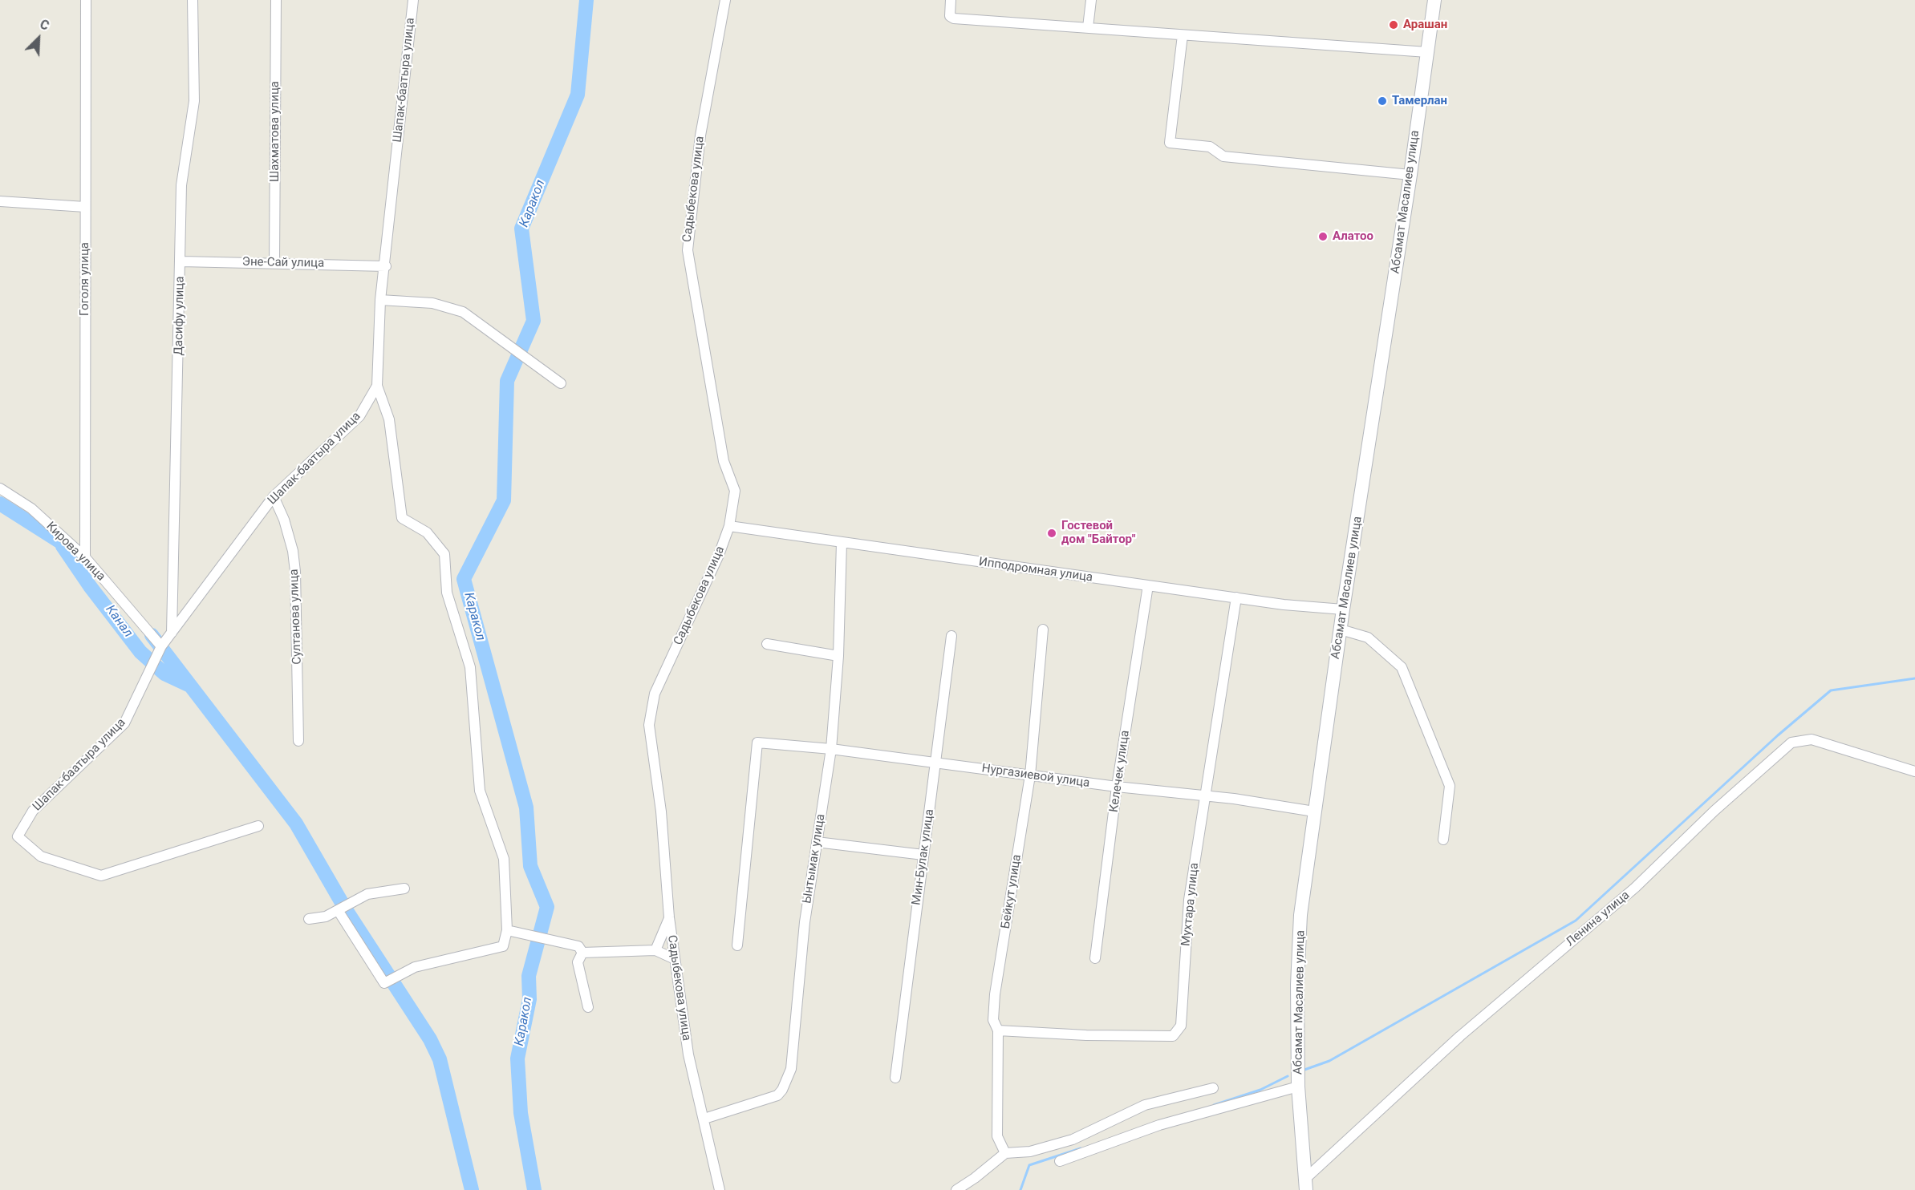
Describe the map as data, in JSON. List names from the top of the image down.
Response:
{
  "streets": {
    "street": [
      "Шапак-баатыра улица",
      "Шахматова улица",
      "Садыбекова улица",
      "Абсамат Масалиев улица",
      "Эне-Сай улица",
      "Гоголя улица",
      "Дасифу улица",
      "Кирова улица",
      "Ипподромная улица",
      "Султанова улица",
      "Келечек улица",
      "Нургазиевой улица",
      "Мин-Булак улица",
      "Ынтымак улица",
      "Бейкут улица",
      "Мухтара улица",
      "Ленина улица"
    ]
  },
  "crossings": [
    ["Шапак-баатыра улица", "Эне-Сай улица"],
    ["Шапак-баатыра улица", "Дасифу улица"],
    ["Шапак-баатыра улица", "Кирова улица"],
    ["Шапак-баатыра улица", "Султанова улица"],
    ["Шахматова улица", "Эне-Сай улица"],
    ["Садыбекова улица", "Ипподромная улица"],
    ["Садыбекова улица", "Ынтымак улица"],
    ["Абсамат Масалиев улица", "Ипподромная улица"],
    ["Абсамат Масалиев улица", "Нургазиевой улица"],
    ["Абсамат Масалиев улица", "Ленина улица"],
    ["Эне-Сай улица", "Дасифу улица"],
    ["Гоголя улица", "Кирова улица"],
    ["Ипподромная улица", "Келечек улица"],
    ["Ипподромная улица", "Ынтымак улица"],
    ["Ипподромная улица", "Мухтара улица"],
    ["Келечек улица", "Нургазиевой улица"],
    ["Нургазиевой улица", "Мин-Булак улица"],
    ["Нургазиевой улица", "Ынтымак улица"],
    ["Нургазиевой улица", "Бейкут улица"],
    ["Нургазиевой улица", "Мухтара улица"],
    ["Бейкут улица", "Мухтара улица"]
  ],
  "water": ["Каракол", "Канал"],
  "places": [
    "Арашан",
    "Тамерлан",
    "Алатоо",
    "Гостевой дом \"Байтор\""
  ],
  "north": "top right"
}
